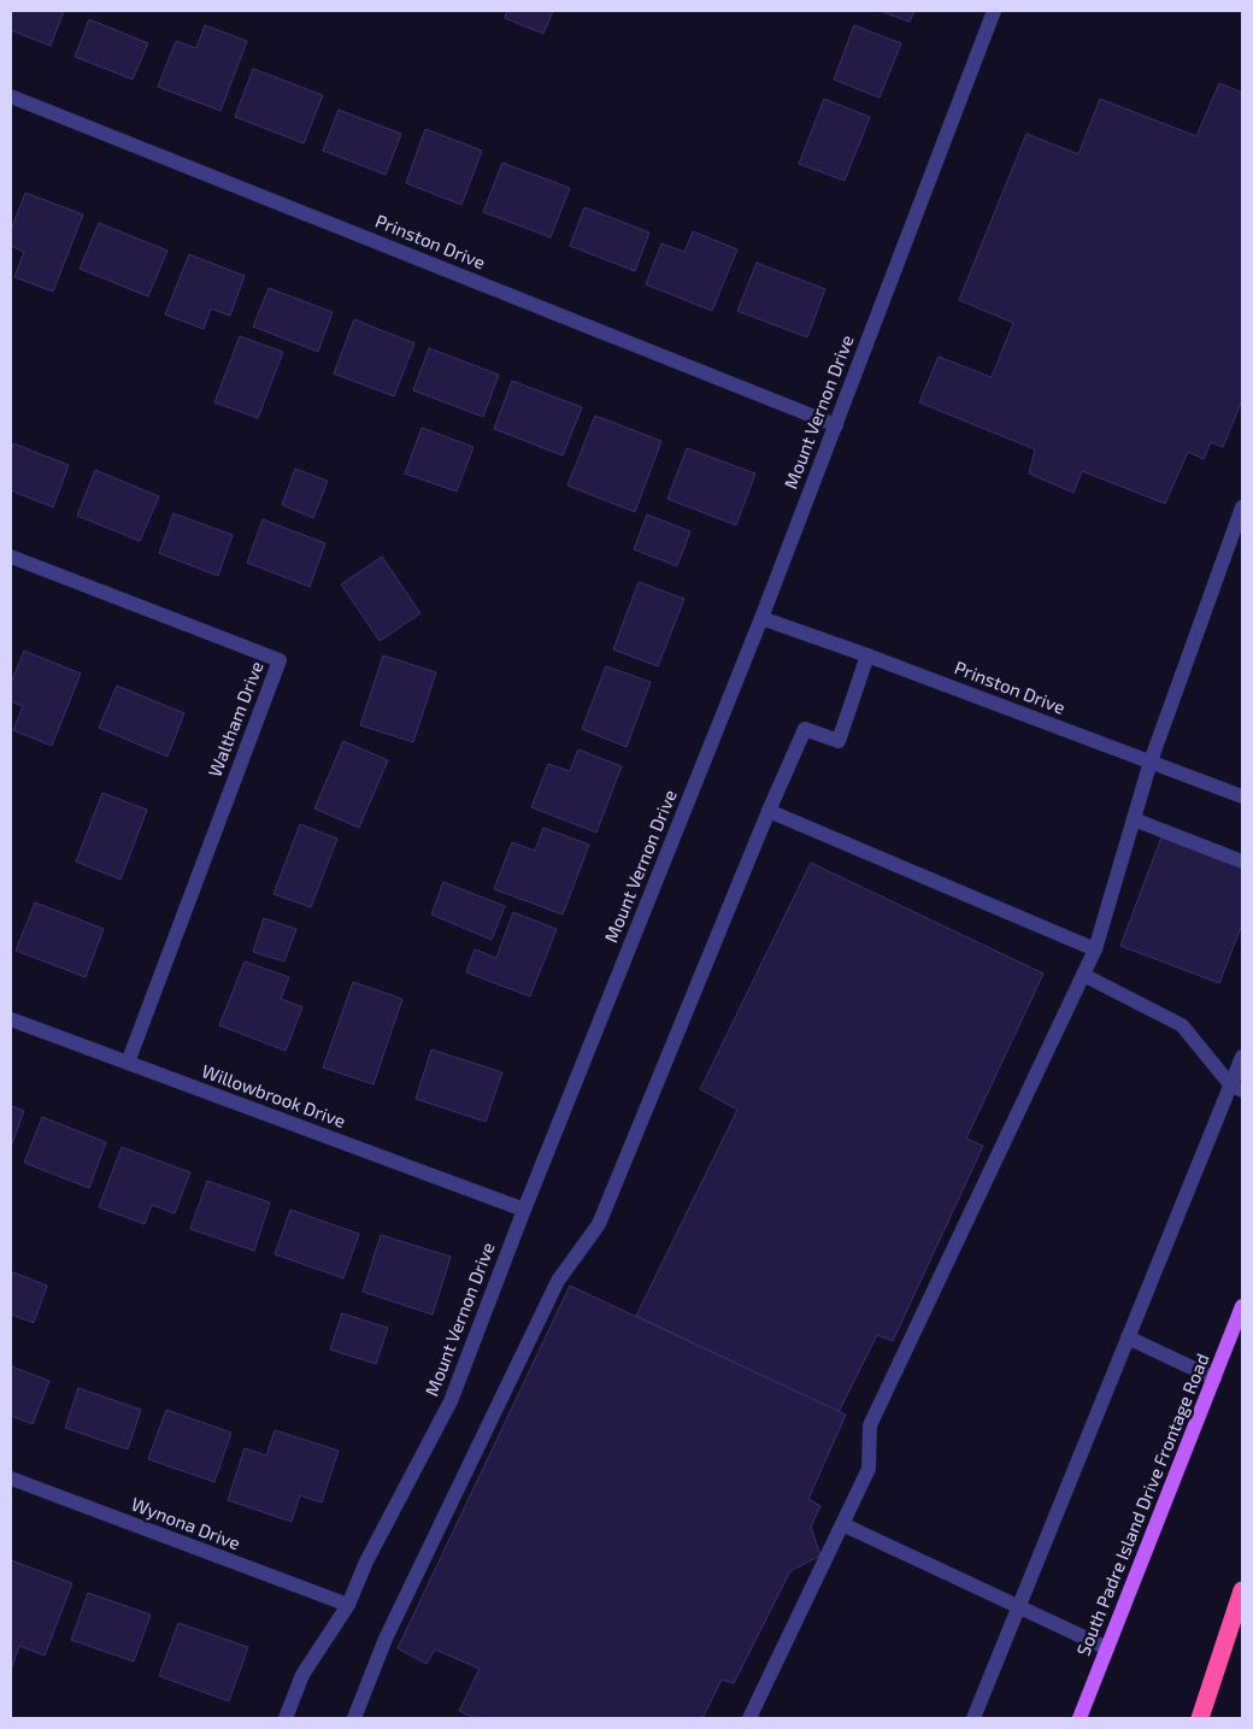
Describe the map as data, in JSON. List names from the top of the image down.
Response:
{
  "streets": {
    "main road": ["South Padre Island Drive Frontage Road"],
    "street": [
      "Prinston Drive",
      "Mount Vernon Drive",
      "Waltham Drive",
      "Willowbrook Drive",
      "Wynona Drive"
    ]
  },
  "crossings": [
    ["Prinston Drive", "Mount Vernon Drive"],
    ["Mount Vernon Drive", "Willowbrook Drive"],
    ["Mount Vernon Drive", "Wynona Drive"],
    ["Waltham Drive", "Willowbrook Drive"]
  ]
}
